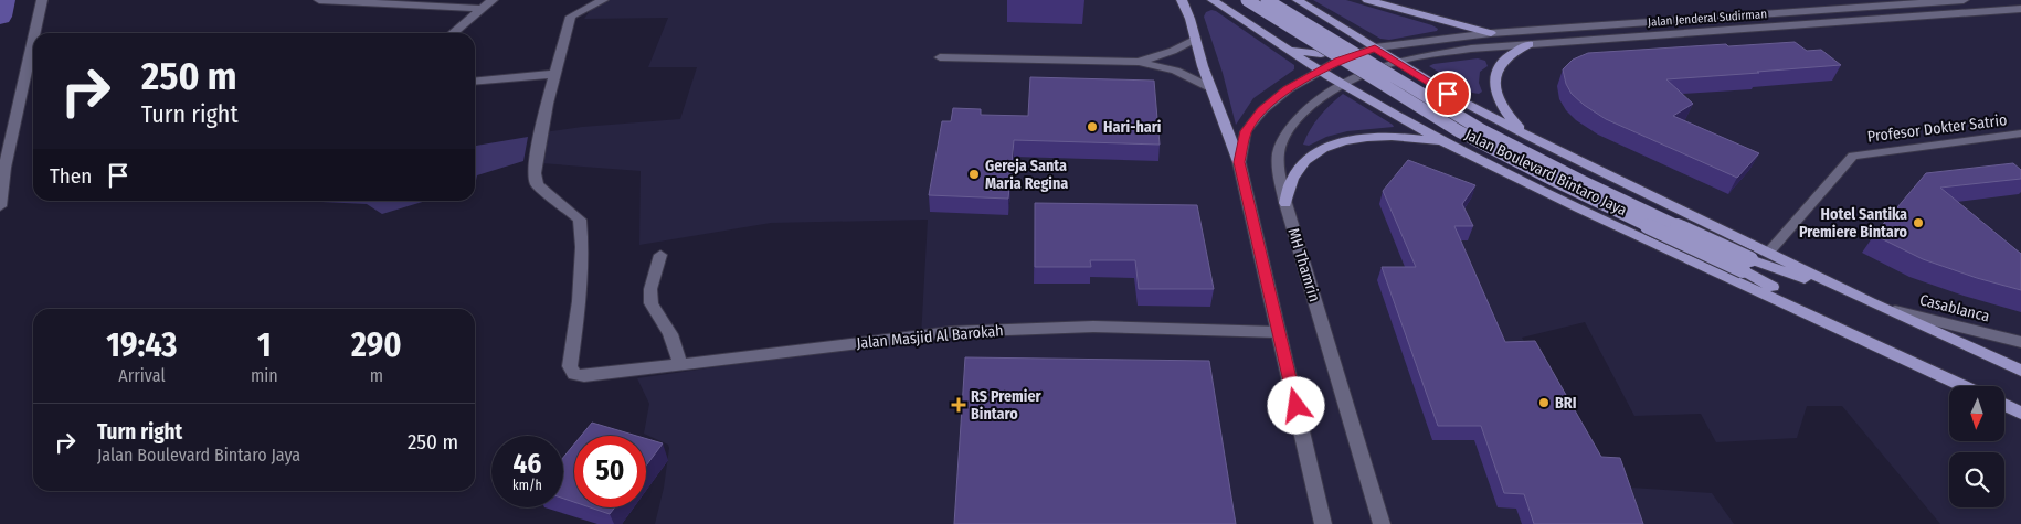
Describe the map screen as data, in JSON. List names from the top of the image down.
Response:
{
  "streets": {
    "main road": [
      "Jalan Jenderal Sudirman",
      "Profesor Dokter Satrio",
      "Jalan Boulevard Bintaro Jaya",
      "MH Thamrin",
      "Casablanca",
      "Jalan Masjid Al Barokah"
    ]
  },
  "crossings": [
    ["Jalan Jenderal Sudirman", "Jalan Boulevard Bintaro Jaya"],
    ["Jalan Jenderal Sudirman", "MH Thamrin"],
    ["Profesor Dokter Satrio", "Jalan Boulevard Bintaro Jaya"],
    ["Jalan Boulevard Bintaro Jaya", "MH Thamrin"],
    ["Jalan Boulevard Bintaro Jaya", "Casablanca"]
  ],
  "places": {
    "other": [
      "Hari-hari",
      "Gereja Santa Maria Regina",
      "Hotel Santika Premiere Bintaro",
      "BRI"
    ],
    "health": ["RS Premier Bintaro"]
  },
  "north": "bottom",
  "page": {
    "turn": ["250 m", "Turn right"],
    "then": "Then",
    "eta": [
      "19:43",
      "Arrival",
      "1",
      "min",
      "290",
      "m"
    ],
    "list": [
      {
        "name": "Turn right",
        "note": "Jalan Boulevard Bintaro Jaya",
        "value": "250 m"
      }
    ],
    "speed": "46 km/h",
    "limit": "50"
  }
}
